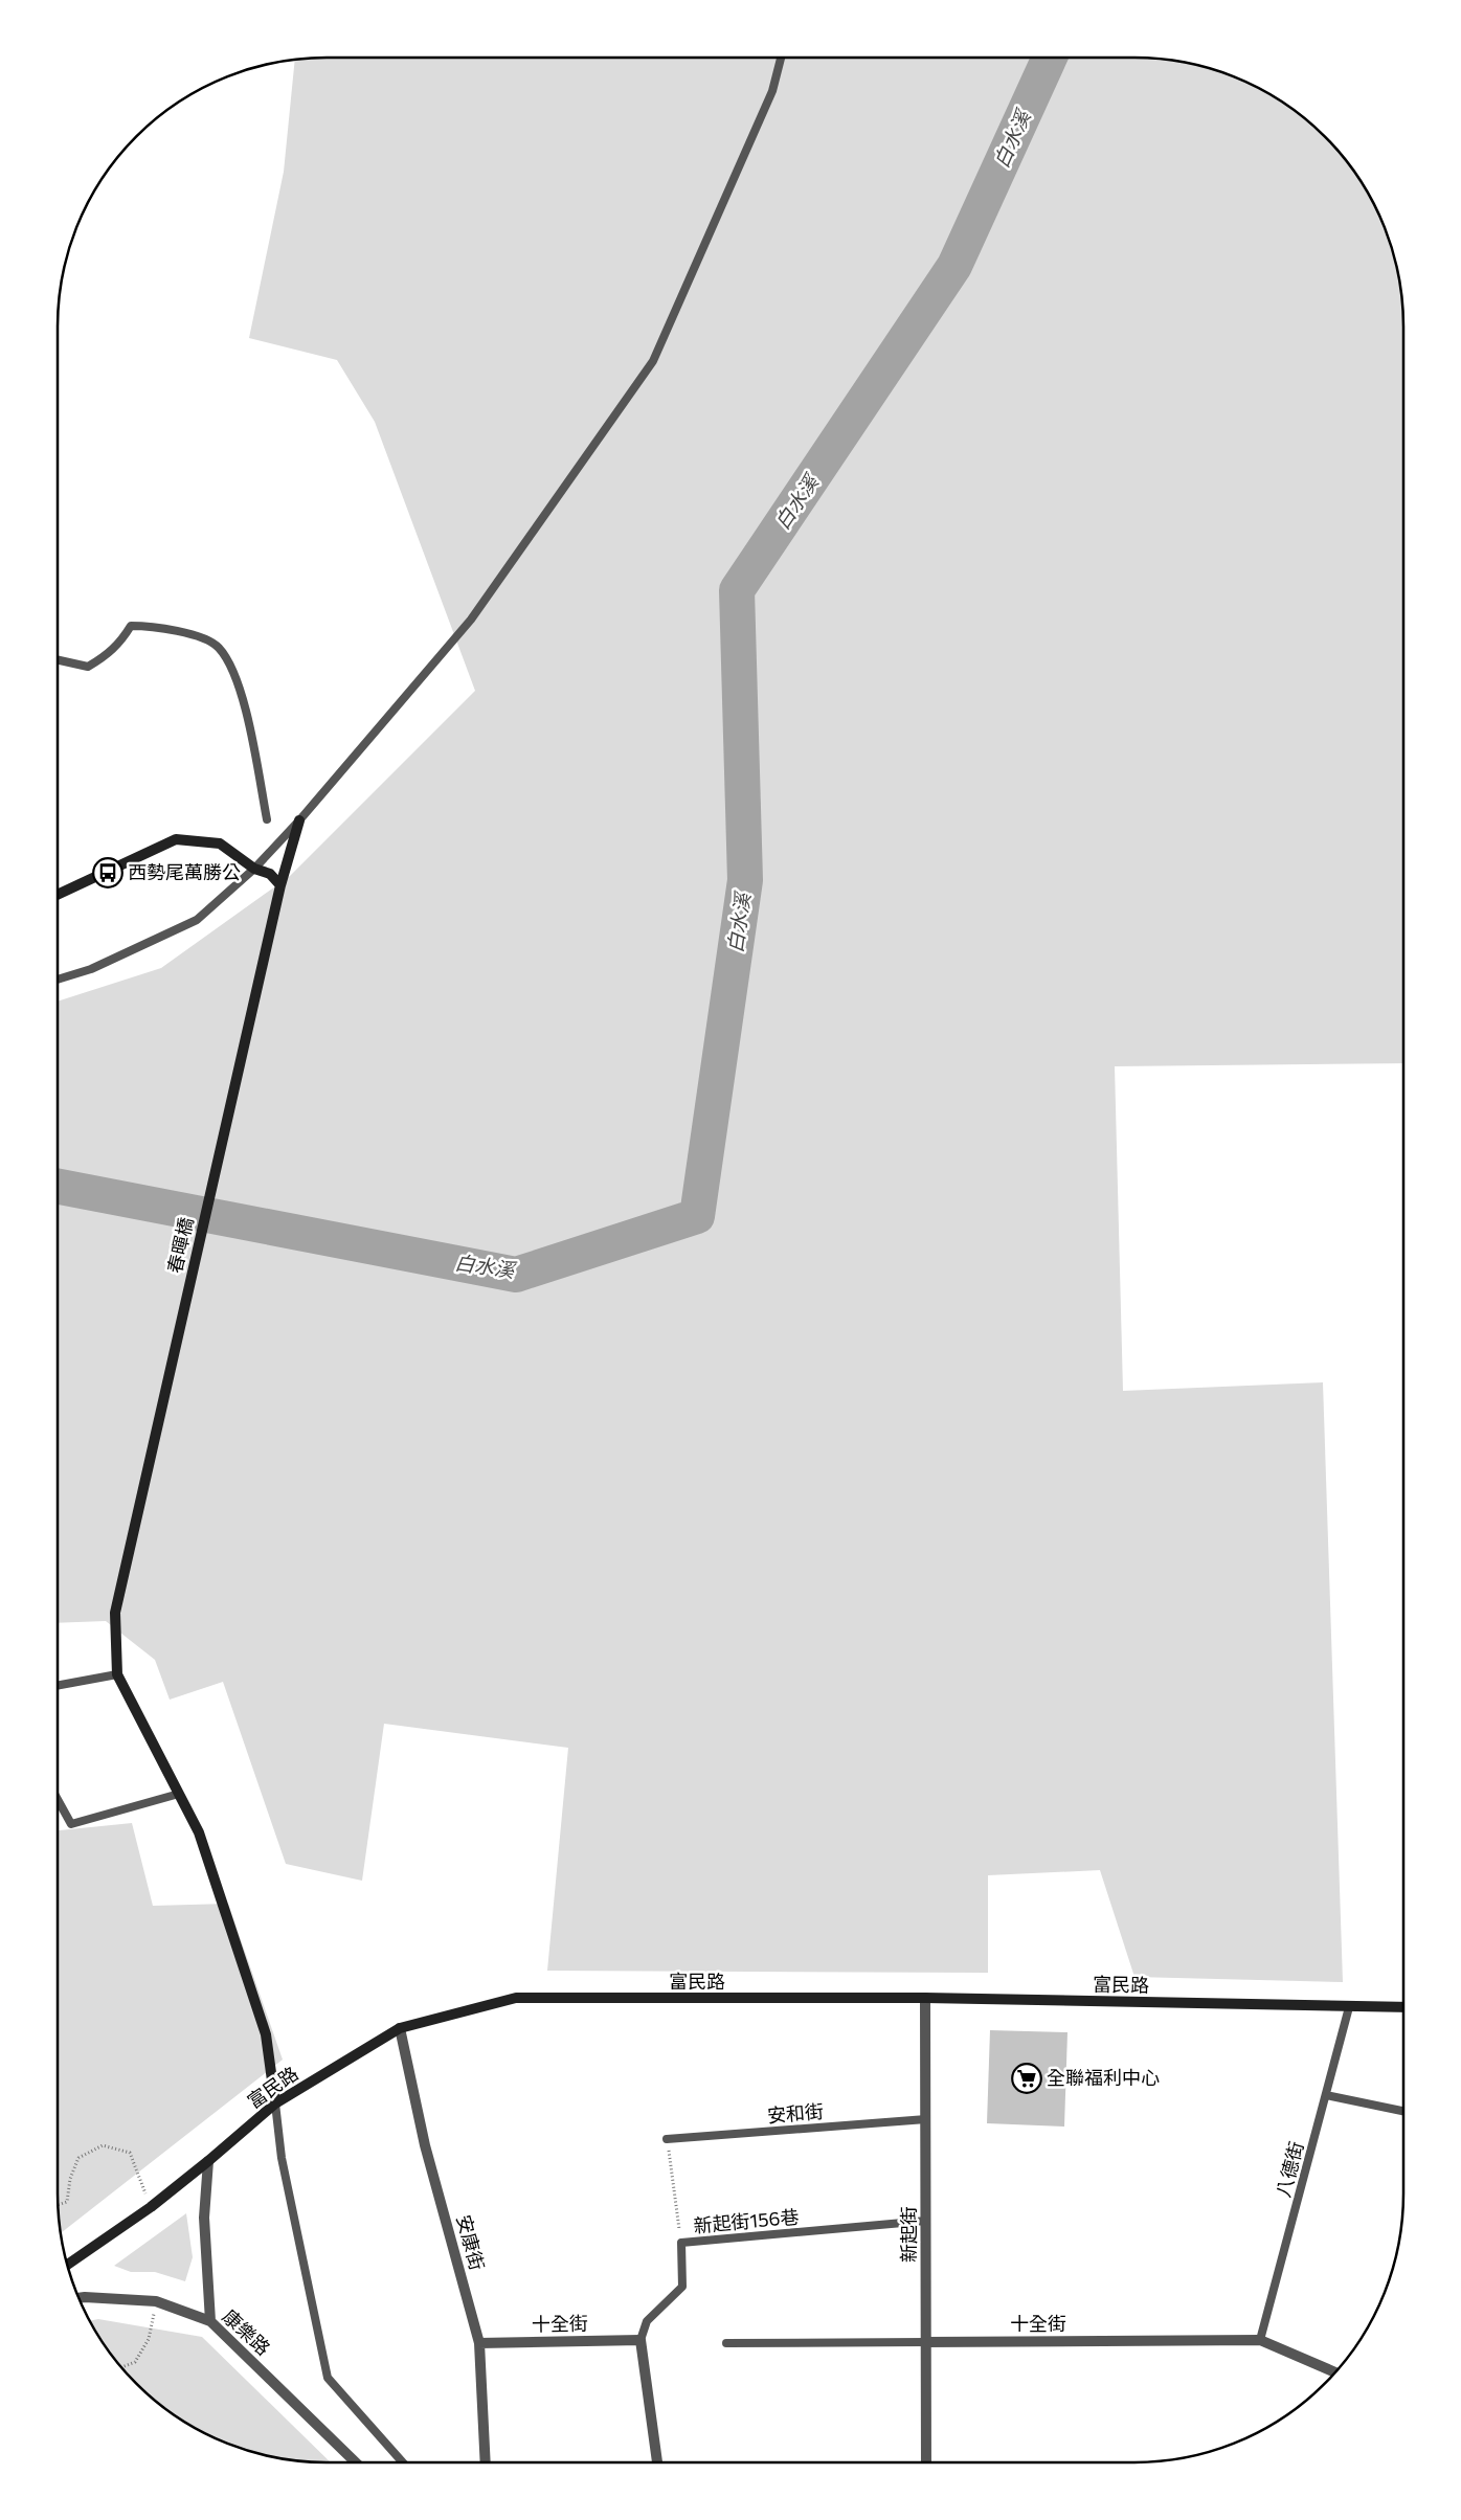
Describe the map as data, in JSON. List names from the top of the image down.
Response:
{
  "streets": {
    "street": [
      "春暉橋",
      "富民路",
      "新起街",
      "安康街",
      "十全街",
      "康樂路"
    ],
    "lane": ["安和街", "八德街", "新起街156巷"]
  },
  "crossings": [
    ["富民路", "八德街"],
    ["富民路", "新起街"],
    ["富民路", "安康街"],
    ["安和街", "新起街"],
    ["八德街", "十全街"],
    ["新起街156巷", "新起街"],
    ["新起街156巷", "十全街"],
    ["新起街", "十全街"],
    ["安康街", "十全街"]
  ],
  "water": ["白水溪"],
  "places": {
    "bus stop": ["西勢尾萬勝公"],
    "supermarket": ["全聯福利中心"]
  }
}
